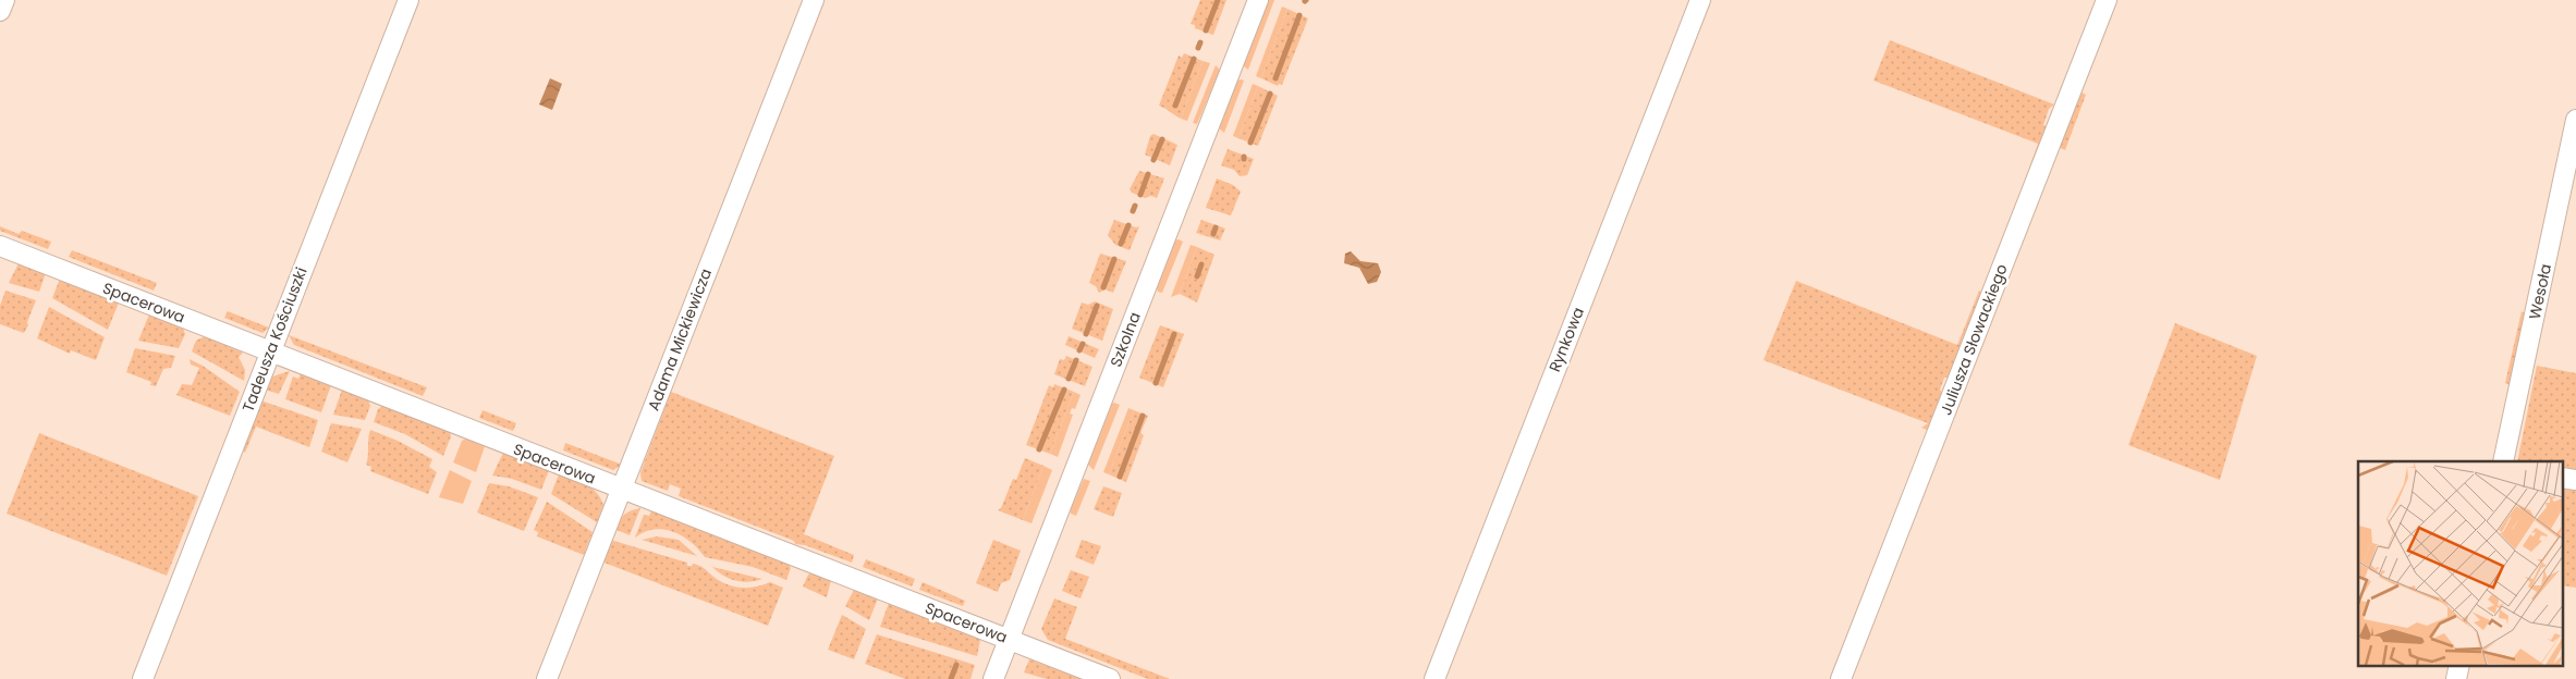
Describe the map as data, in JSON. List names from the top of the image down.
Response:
{
  "streets": {
    "street": [
      "Wesoła",
      "Spacerowa",
      "Tadeusza Kościuszki",
      "Adama Mickiewicza",
      "Szkolna",
      "Rynkowa",
      "Juliusza Słowackiego"
    ]
  },
  "crossings": [
    ["Spacerowa", "Tadeusza Kościuszki"],
    ["Spacerowa", "Adama Mickiewicza"],
    ["Spacerowa", "Szkolna"]
  ]
}
